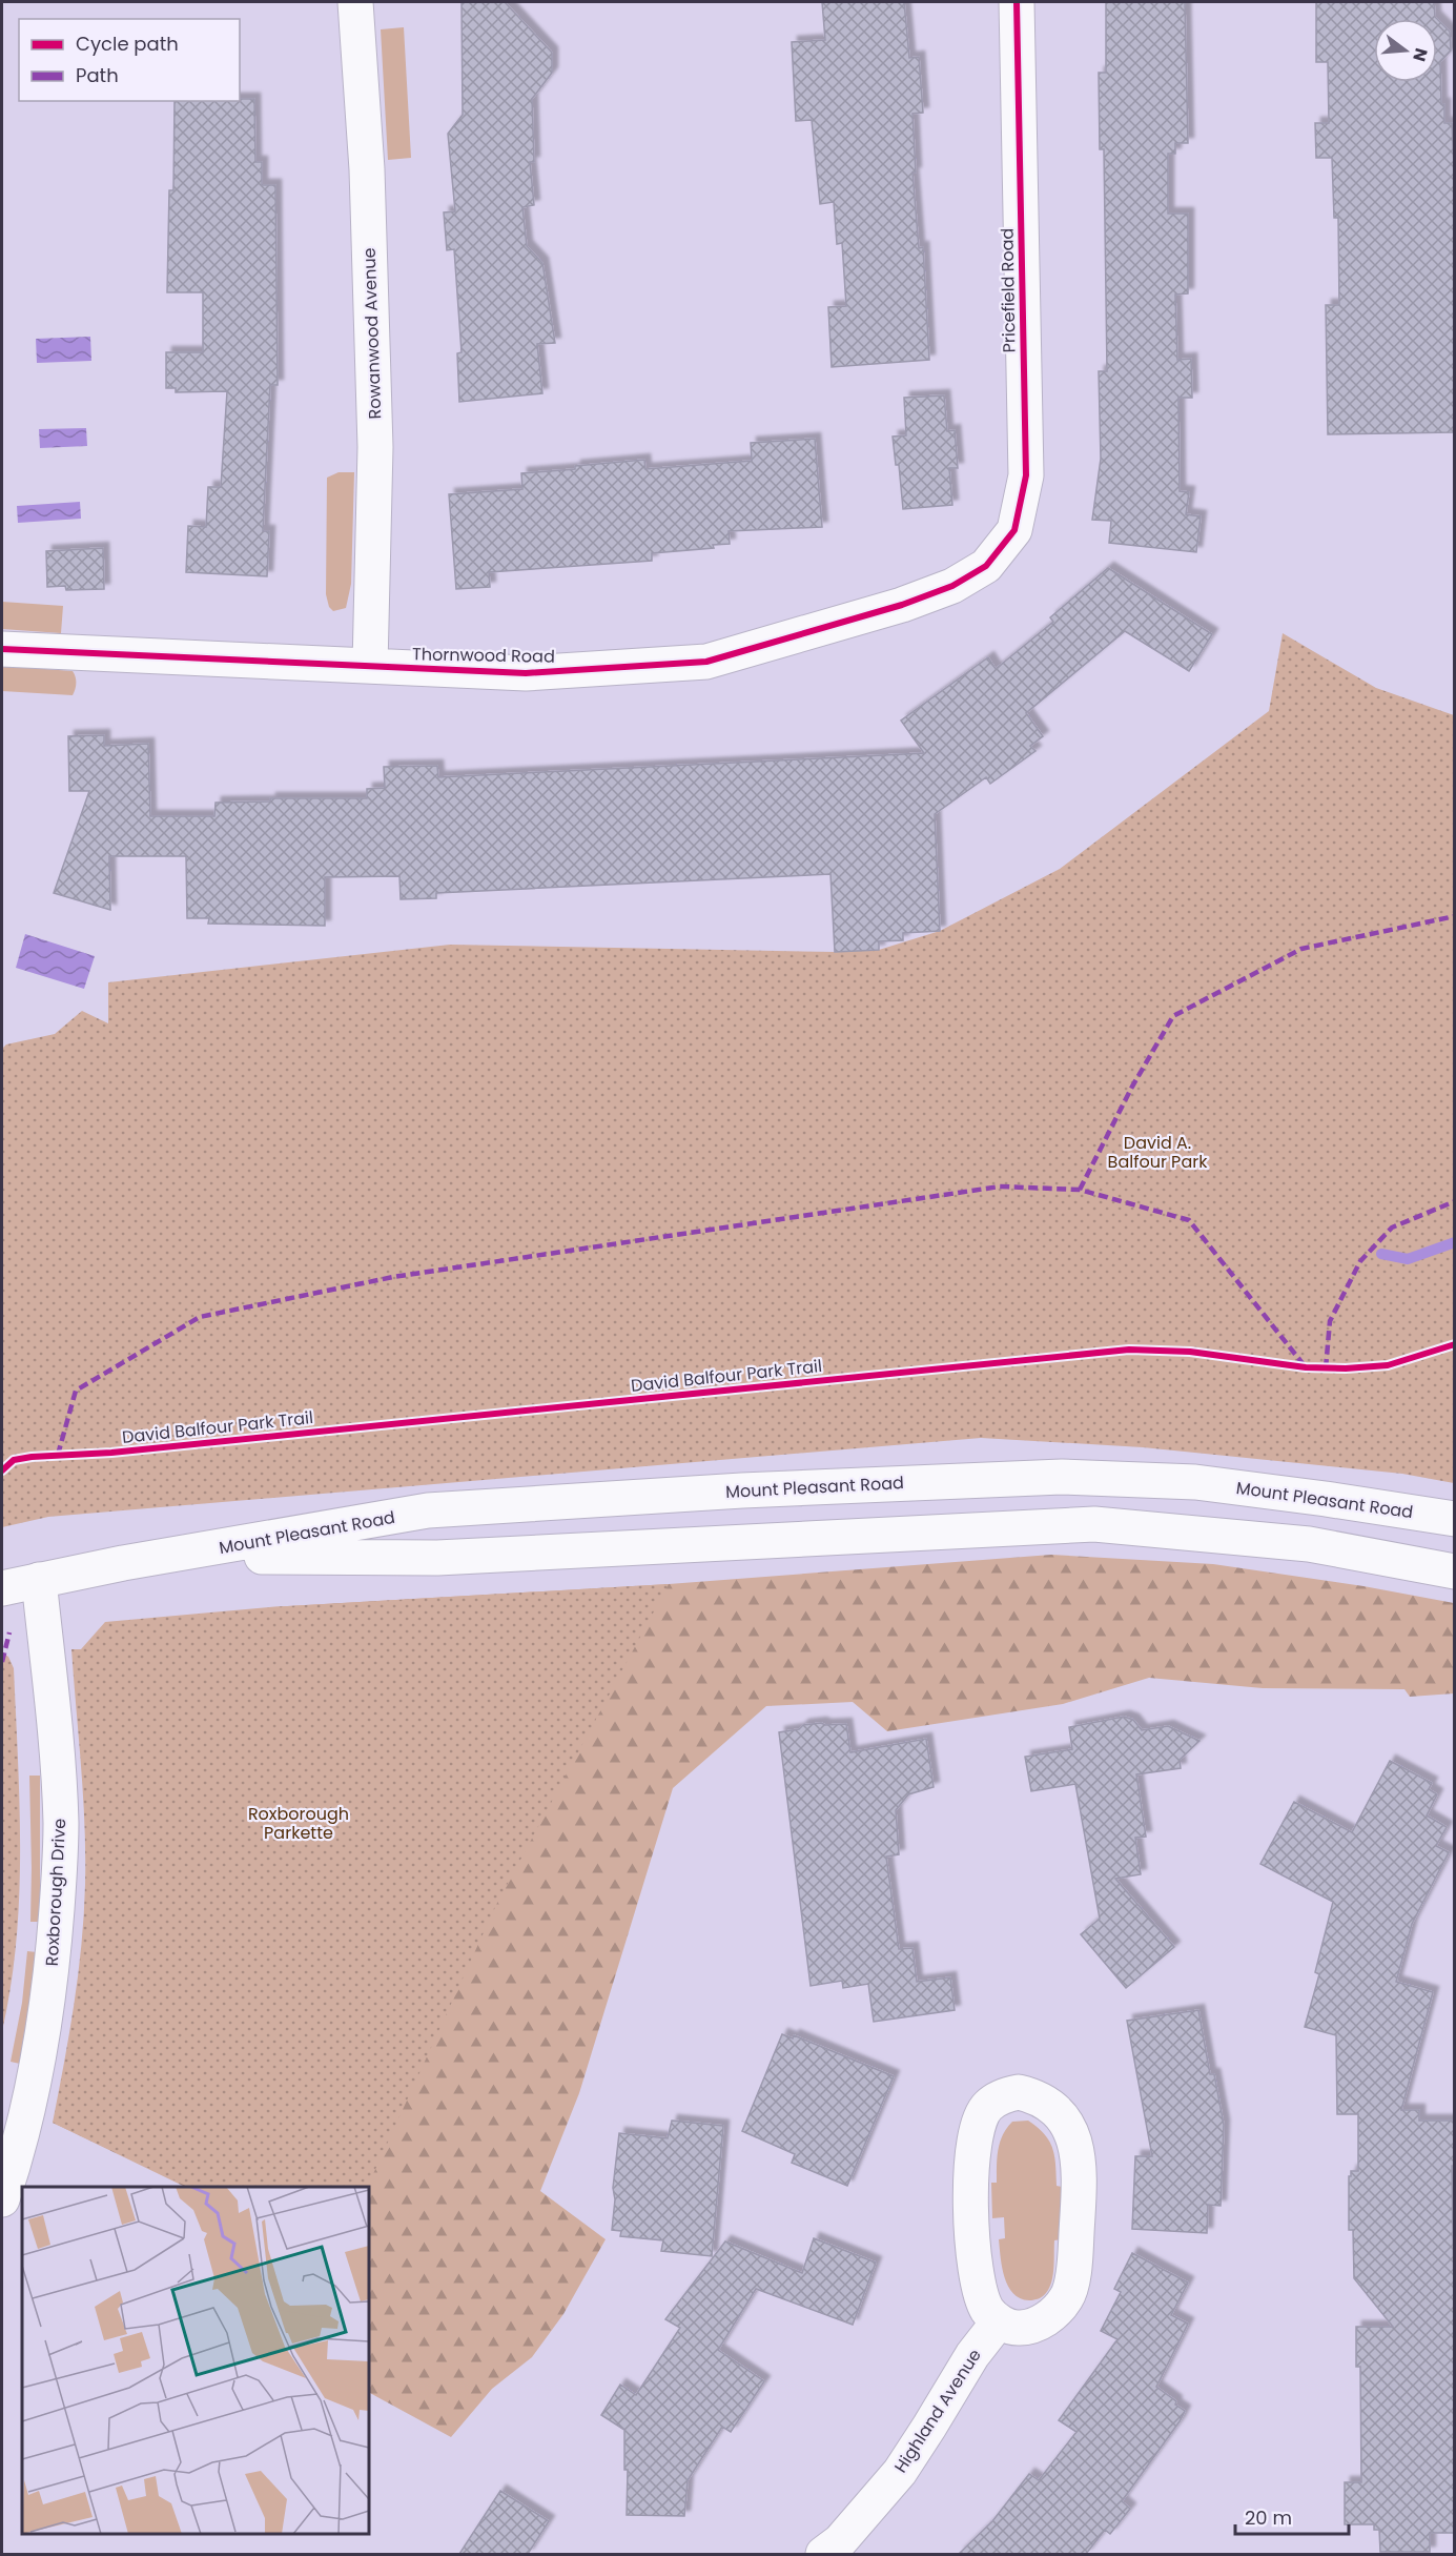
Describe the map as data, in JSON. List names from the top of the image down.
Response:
{
  "streets": {
    "street": [
      "Pricefield Road",
      "Rowanwood Avenue",
      "Thornwood Road",
      "Mount Pleasant Road",
      "Roxborough Drive",
      "Highland Avenue"
    ],
    "cycle path": ["David Balfour Park Trail"]
  },
  "crossings": [
    ["Pricefield Road", "Thornwood Road"],
    ["Rowanwood Avenue", "Thornwood Road"],
    ["Mount Pleasant Road", "Roxborough Drive"]
  ],
  "parks": ["David A. Balfour Park", "Roxborough Parkette"],
  "legend": ["Cycle path", "Path"],
  "scale_bar": "20 m",
  "north": "right"
}
